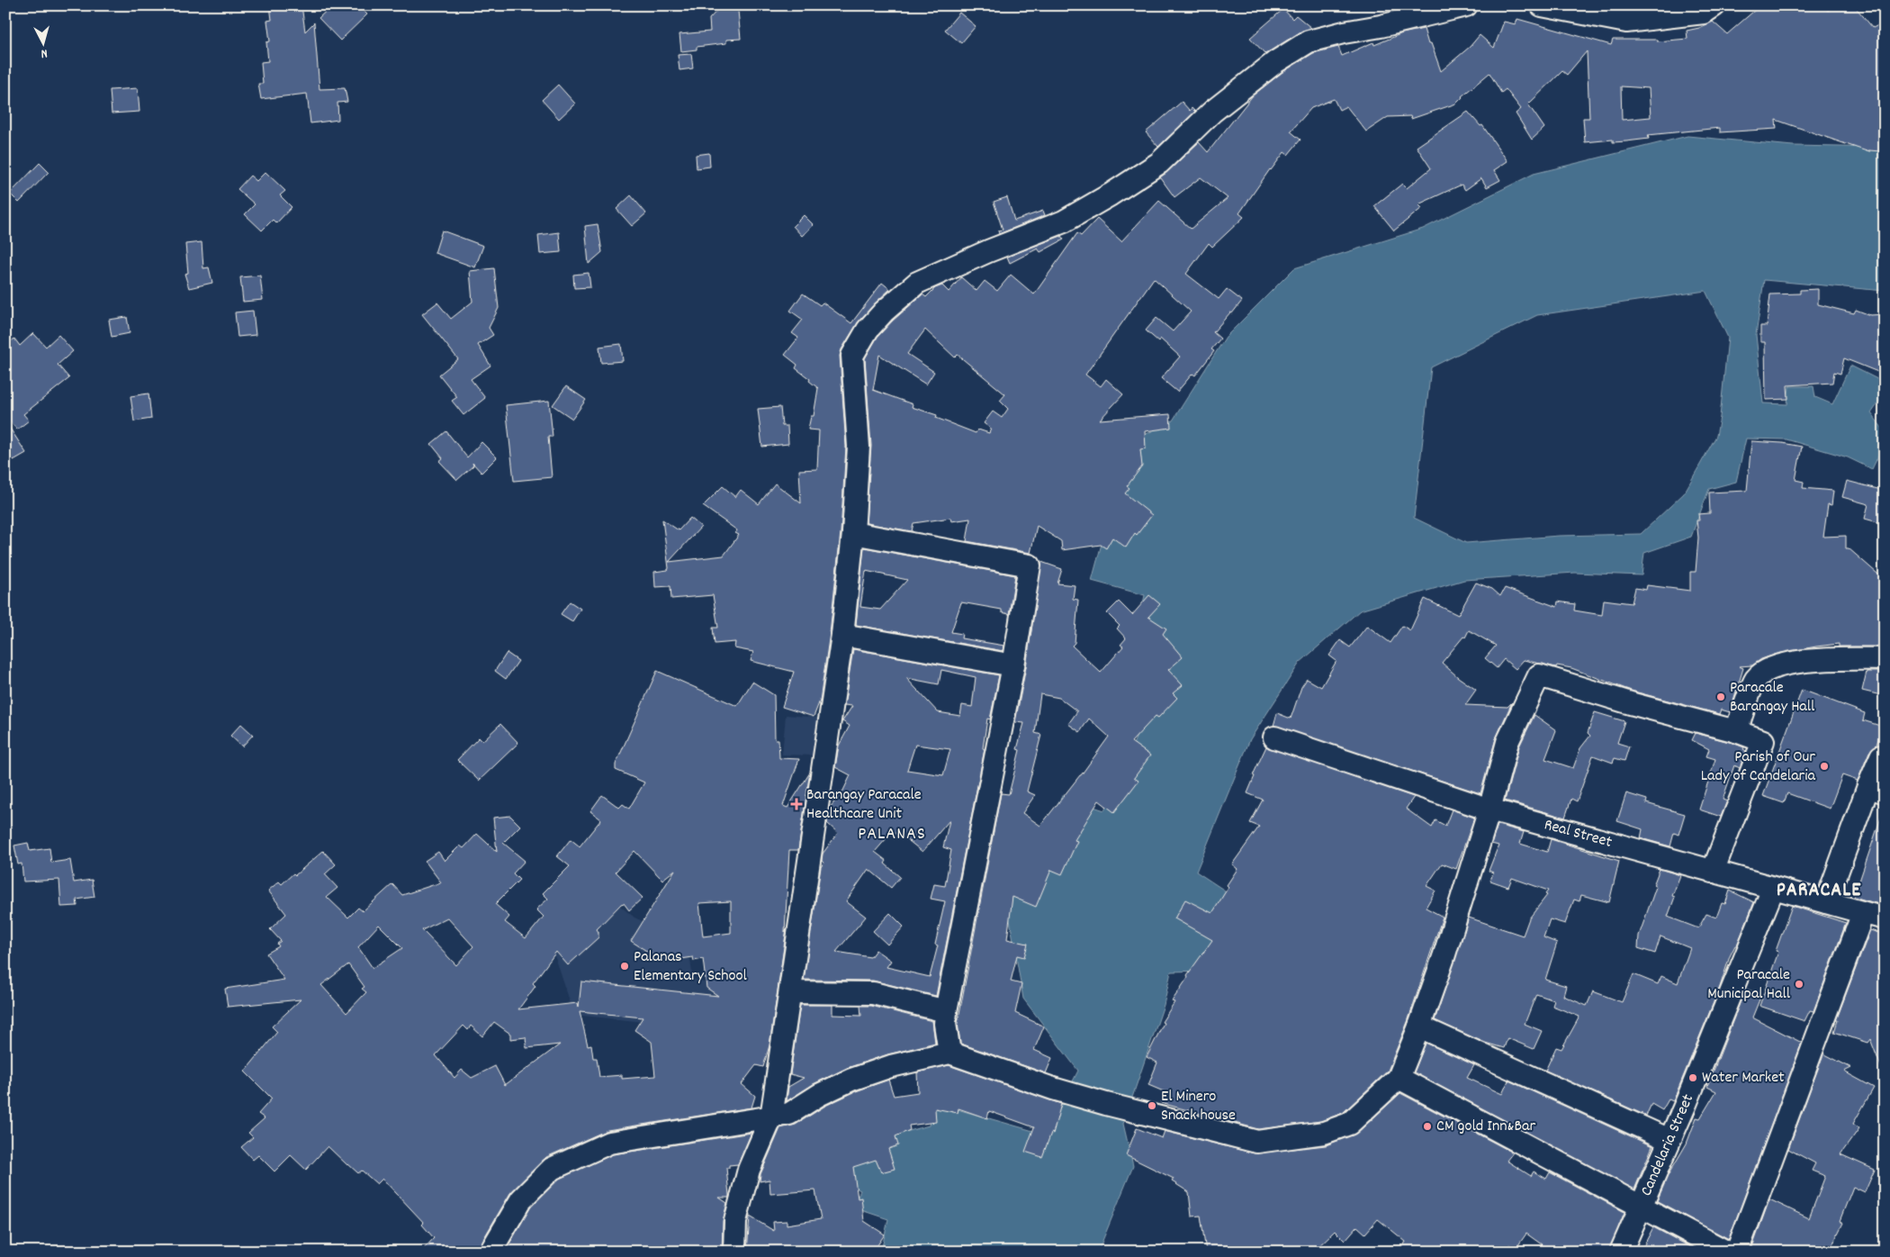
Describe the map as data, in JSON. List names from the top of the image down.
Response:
{
  "streets": {
    "street": ["Real Street", "Candelaria Street"]
  },
  "crossings": [
    ["Real Street", "Candelaria Street"]
  ],
  "districts": ["PALANAS", "PARACALE"],
  "places": {
    "other": [
      "Paracale Barangay Hall",
      "Parish of Our Lady of Candelaria",
      "Palanas Elementary School",
      "Paracale Municipal Hall",
      "Water Market",
      "El Minero Snack house",
      "CM gold Inn&Bar"
    ],
    "health": ["Barangay Paracale Healthcare Unit"]
  },
  "north": "bottom"
}
